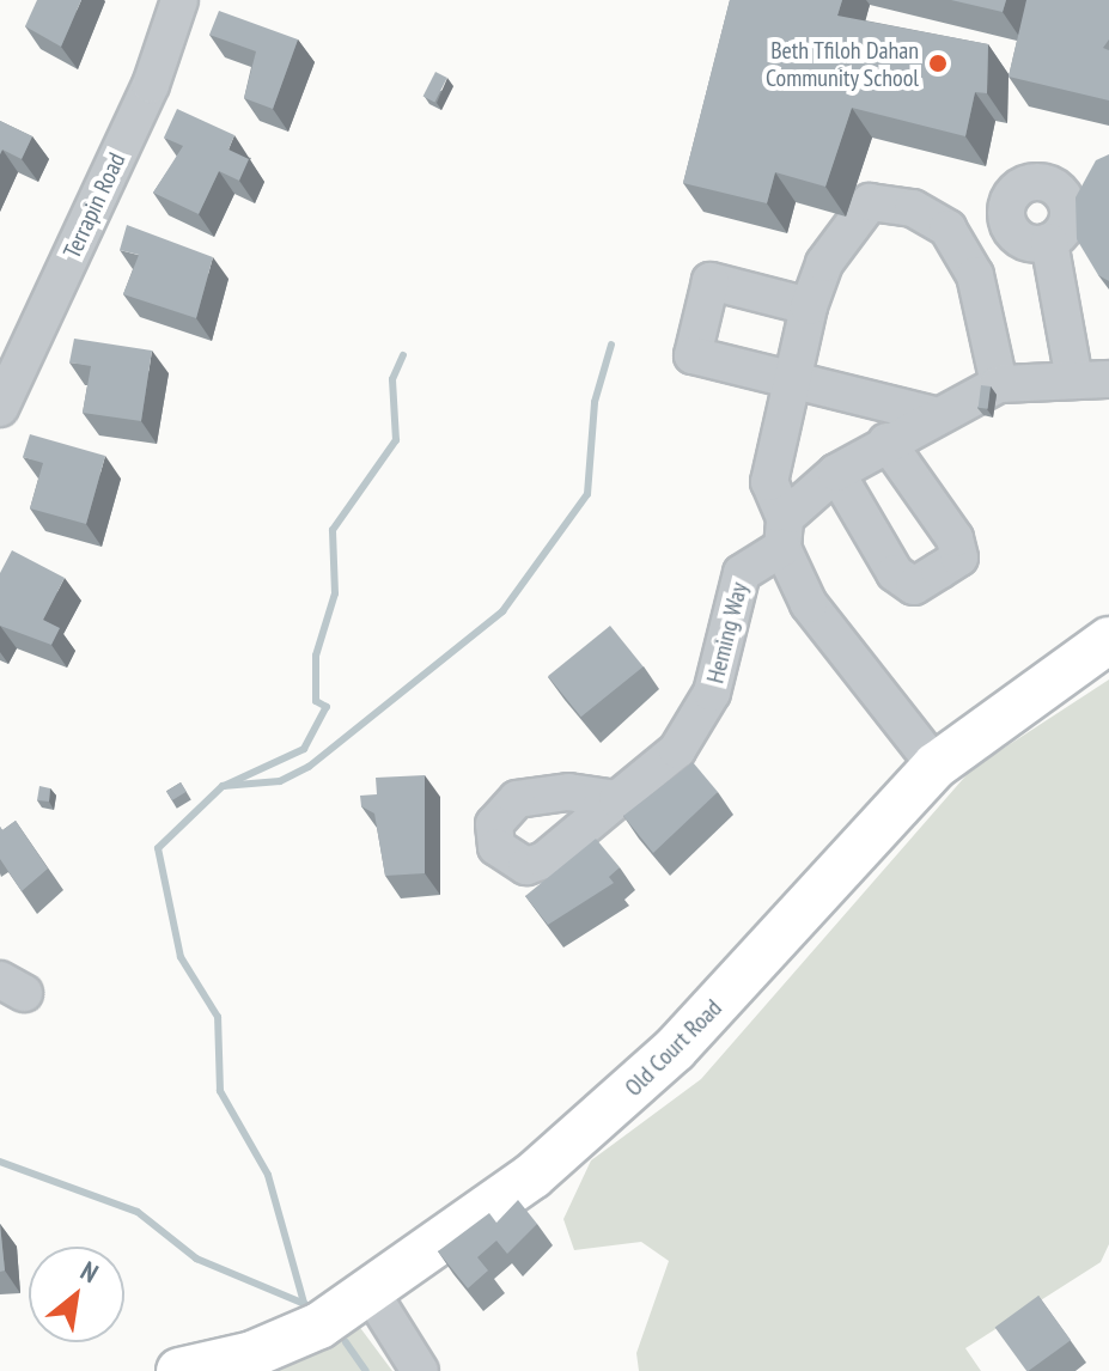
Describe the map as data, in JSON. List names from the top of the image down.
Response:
{
  "streets": {
    "main road": ["Old Court Road"],
    "street": ["Terrapin Road", "Heming Way"]
  },
  "places": ["Beth Tfiloh Dahan Community School"],
  "north": "top right"
}
